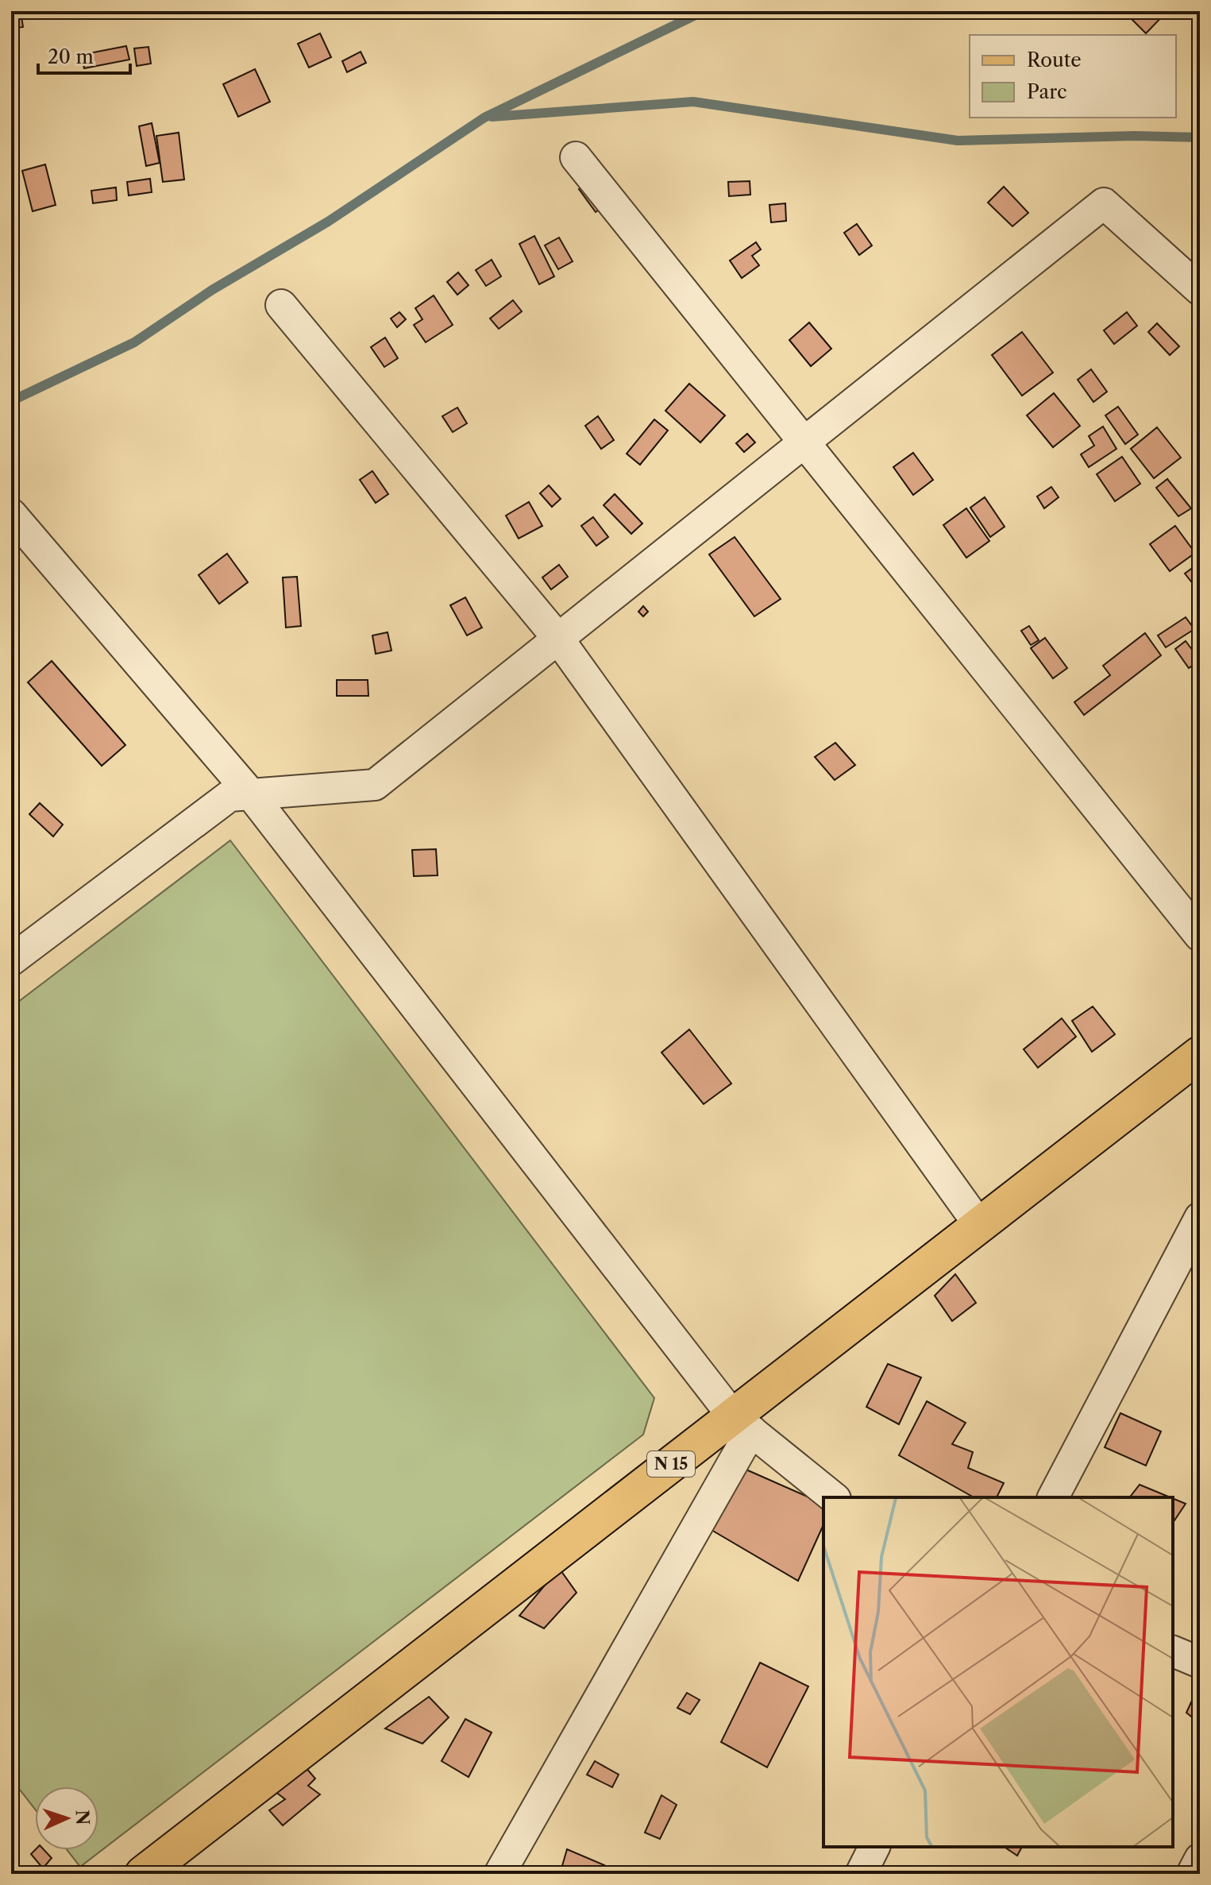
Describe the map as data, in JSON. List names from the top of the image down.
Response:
{
  "streets": {
    "main road": ["N 15"]
  },
  "legend": ["Route", "Parc"],
  "scale_bar": "20 m",
  "north": "right"
}
